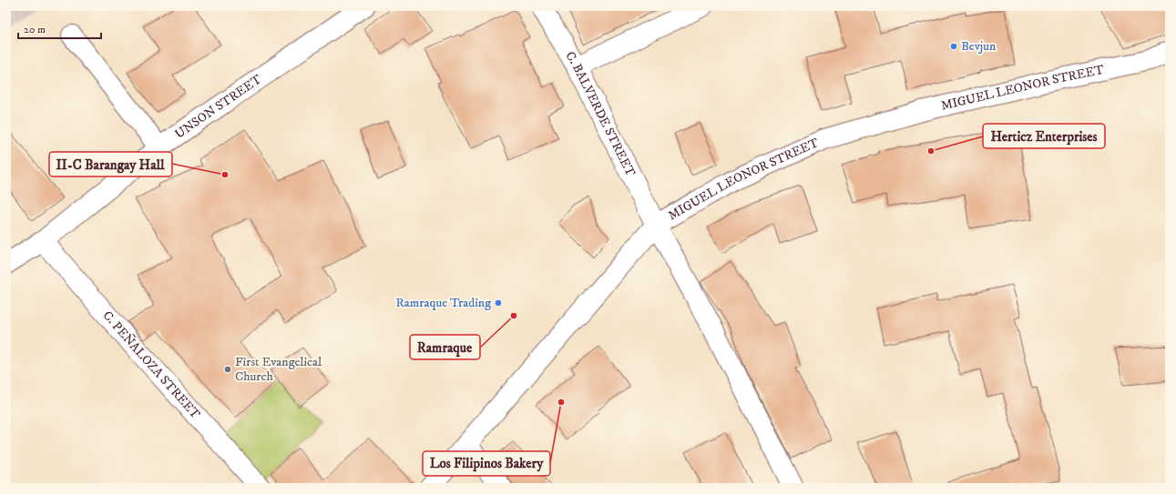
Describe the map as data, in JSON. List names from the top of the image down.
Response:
{
  "streets": {
    "street": [
      "MIGUEL LEONOR STREET",
      "UNSON STREET",
      "C. BALVERDE STREET",
      "C. PEÑALOZA STREET"
    ]
  },
  "crossings": [
    ["MIGUEL LEONOR STREET", "C. BALVERDE STREET"],
    ["UNSON STREET", "C. PEÑALOZA STREET"]
  ],
  "places": [
    "Bevjun",
    "Herticz Enterprises",
    "II-C Barangay Hall",
    "Ramraque Trading",
    "Ramraque",
    "First Evangelical Church",
    "Los Filipinos Bakery"
  ],
  "scale_bar": "20 m"
}
